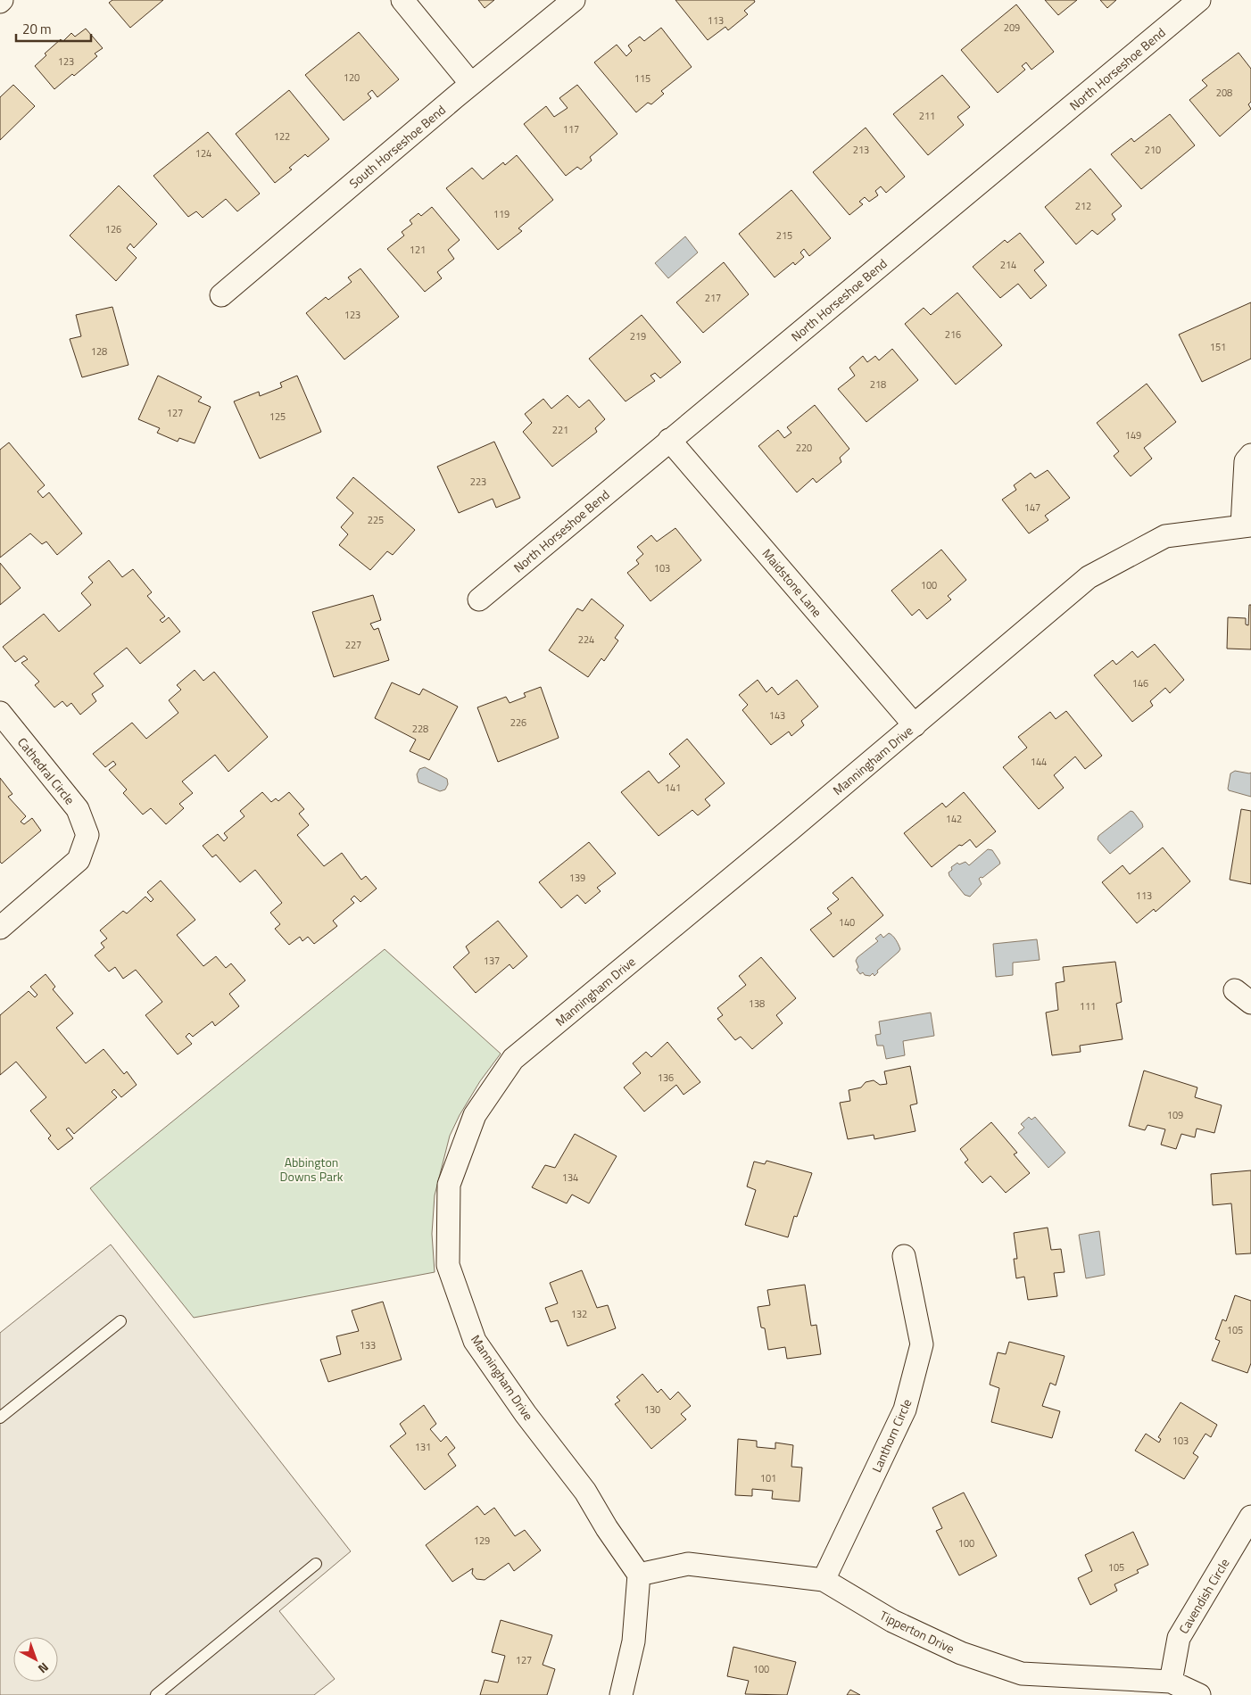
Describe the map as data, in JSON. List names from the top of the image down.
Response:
{
  "streets": {
    "street": [
      "North Horseshoe Bend",
      "South Horseshoe Bend",
      "Maidstone Lane",
      "Manningham Drive",
      "Cathedral Circle",
      "Lanthorn Circle",
      "Cavendish Circle",
      "Tipperton Drive"
    ]
  },
  "crossings": [
    ["North Horseshoe Bend", "Maidstone Lane"],
    ["Maidstone Lane", "Manningham Drive"],
    ["Manningham Drive", "Tipperton Drive"],
    ["Lanthorn Circle", "Tipperton Drive"],
    ["Cavendish Circle", "Tipperton Drive"]
  ],
  "parks": ["Abbington Downs Park"],
  "house_numbers": [
    "113",
    "209",
    "123",
    "120",
    "115",
    "208",
    "211",
    "117",
    "122",
    "213",
    "210",
    "124",
    "212",
    "119",
    "126",
    "215",
    "121",
    "214",
    "217",
    "123",
    "216",
    "219",
    "151",
    "128",
    "218",
    "127",
    "125",
    "221",
    "149",
    "220",
    "223",
    "147",
    "225",
    "103",
    "100",
    "224",
    "227",
    "146",
    "143",
    "226",
    "228",
    "144",
    "141",
    "142",
    "139",
    "113",
    "140",
    "137",
    "138",
    "111",
    "136",
    "109",
    "134",
    "132",
    "105",
    "133",
    "130",
    "103",
    "131",
    "101",
    "129",
    "100",
    "105",
    "127",
    "100"
  ],
  "scale_bar": "20 m",
  "north": "bottom right"
}
